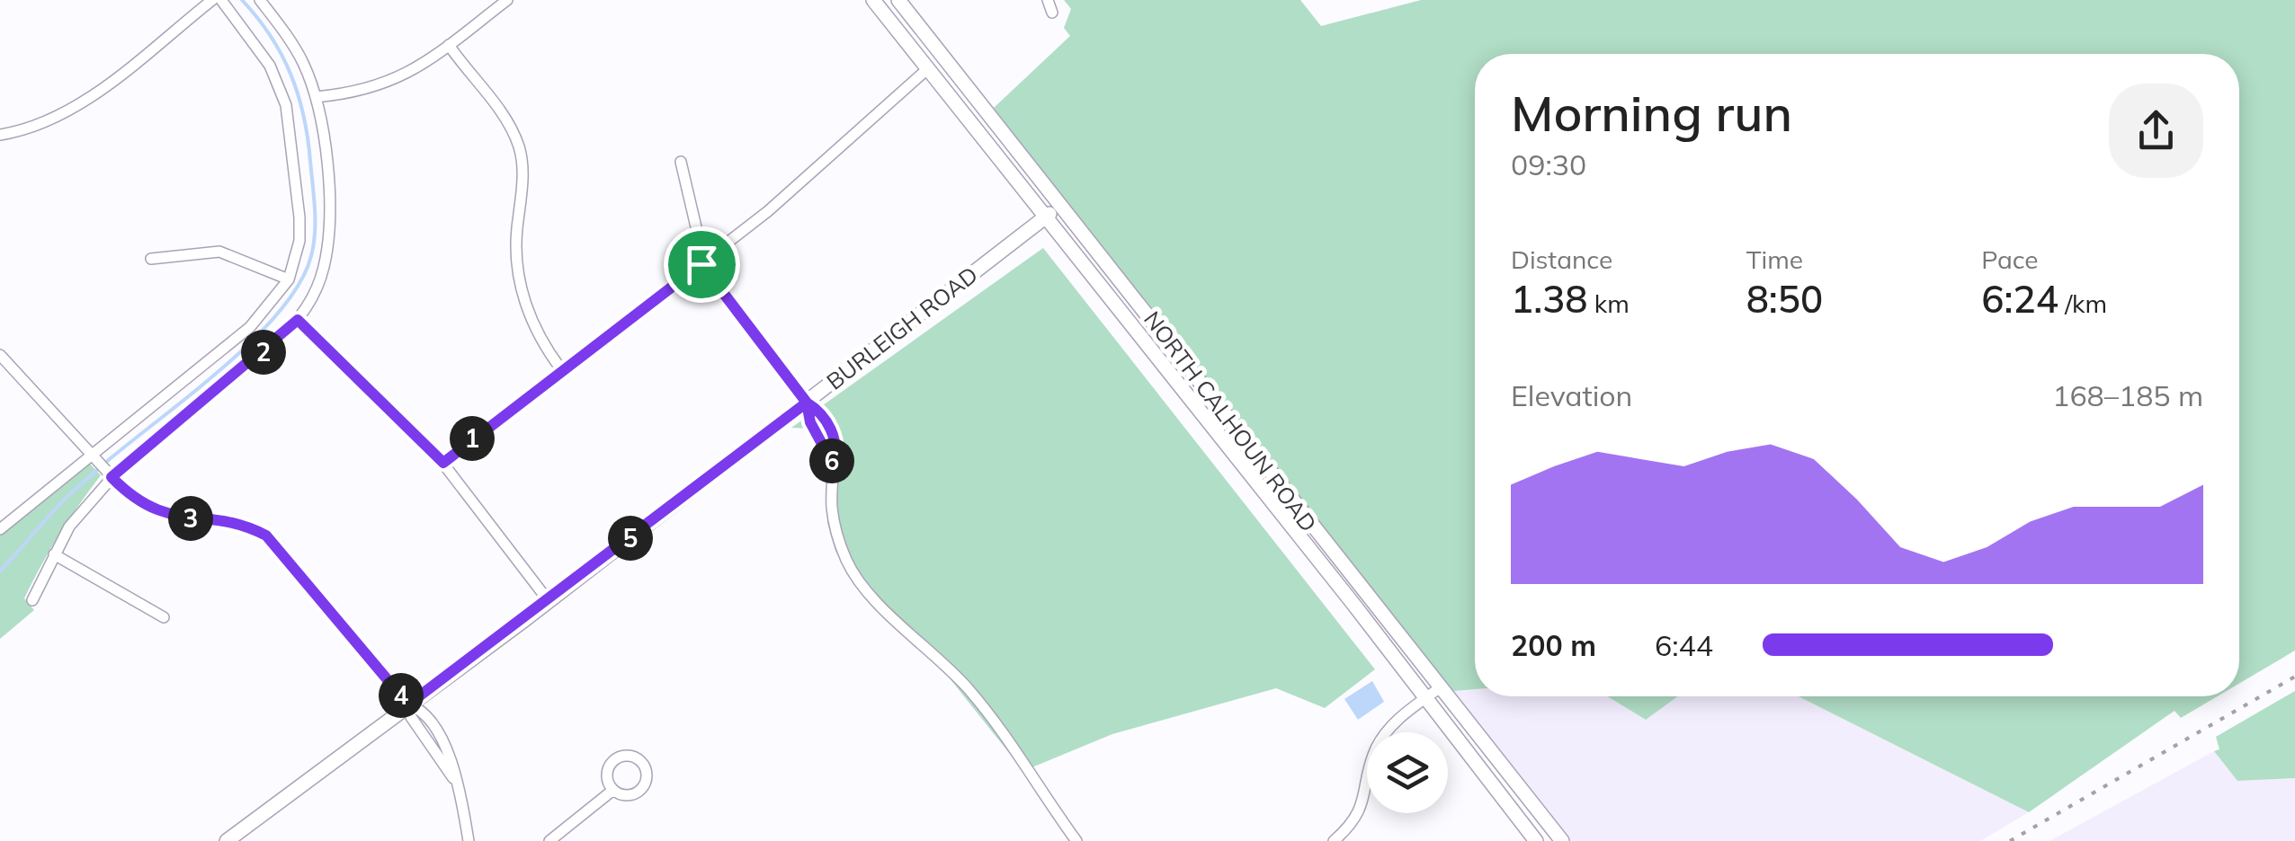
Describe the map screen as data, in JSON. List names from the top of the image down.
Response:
{
  "streets": {
    "main road": ["BURLEIGH ROAD", "NORTH CALHOUN ROAD"]
  },
  "crossings": [
    ["BURLEIGH ROAD", "NORTH CALHOUN ROAD"]
  ],
  "page": {
    "heading": ["Morning run", "09:30"],
    "stats": [
      ["Distance", "1.38 km"],
      ["Time", "8:50"],
      ["Pace", "6:24 /km"]
    ],
    "pins": [
      "2",
      "1",
      "6",
      "3",
      "5",
      "4"
    ],
    "chart": ["Elevation", "168–185 m"],
    "list": [
      {
        "name": "200 m",
        "note": "6:44"
      }
    ]
  }
}
